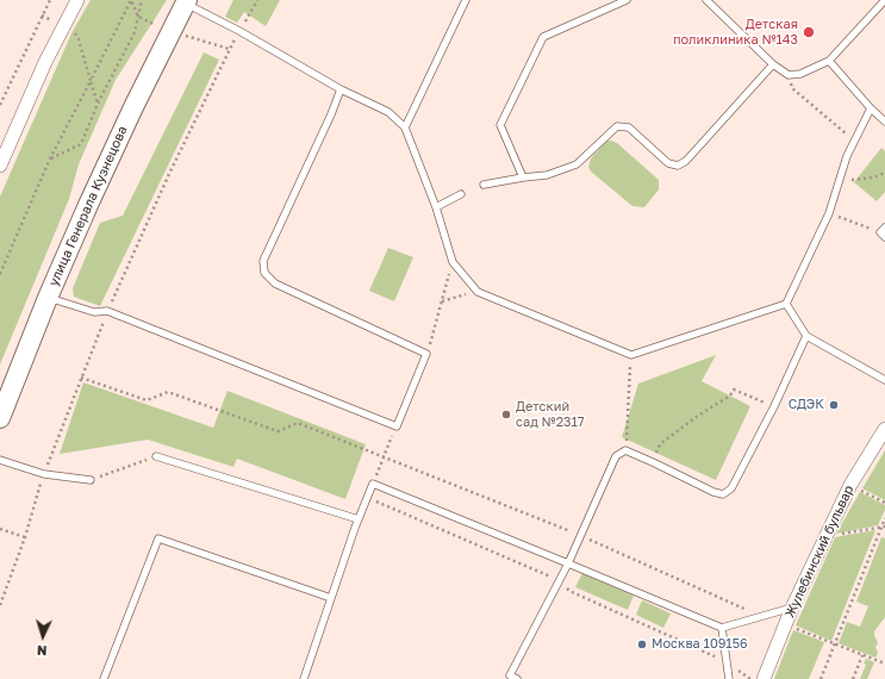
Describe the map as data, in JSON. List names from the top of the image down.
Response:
{
  "streets": {
    "main road": ["улица Генерала Кузнецова"],
    "street": ["Жулебинский бульвар"]
  },
  "places": [
    "Детская поликлиника №143",
    "СДЭК",
    "Детский сад №2317",
    "Москва 109156"
  ],
  "north": "bottom"
}
